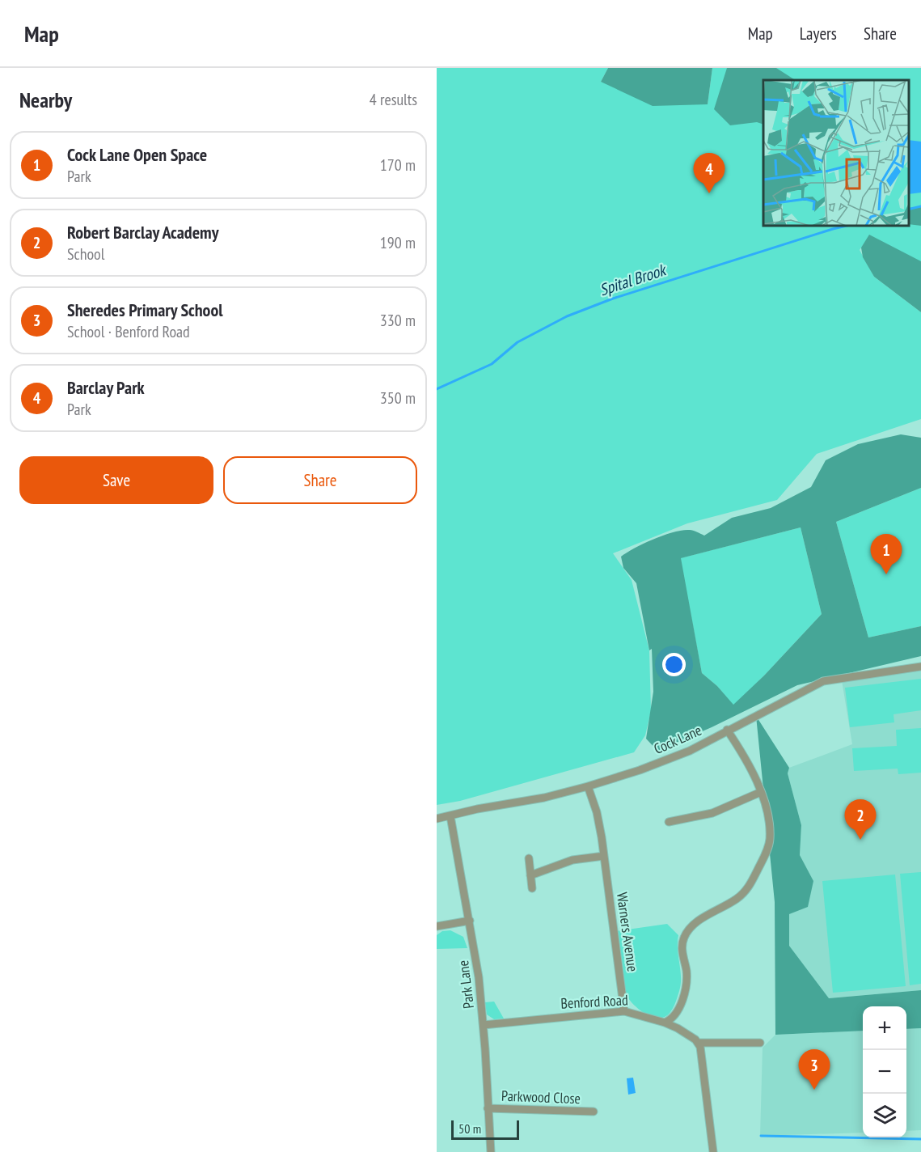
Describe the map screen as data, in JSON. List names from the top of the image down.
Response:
{
  "streets": {
    "street": [
      "Cock Lane",
      "Warners Avenue",
      "Park Lane",
      "Benford Road",
      "Parkwood Close"
    ]
  },
  "crossings": [
    ["Cock Lane", "Warners Avenue"],
    ["Cock Lane", "Park Lane"],
    ["Warners Avenue", "Benford Road"],
    ["Park Lane", "Benford Road"],
    ["Park Lane", "Parkwood Close"]
  ],
  "water": ["Spital Brook"],
  "scale_bar": "50 m",
  "page": {
    "header": "Map",
    "nav": ["Map", "Layers", "Share"],
    "heading": ["Nearby", "4 results"],
    "list": [
      {
        "mark": "1",
        "name": "Cock Lane Open Space",
        "note": "Park",
        "value": "170 m"
      },
      {
        "mark": "2",
        "name": "Robert Barclay Academy",
        "note": "School",
        "value": "190 m"
      },
      {
        "mark": "3",
        "name": "Sheredes Primary School",
        "note": "School · Benford Road",
        "value": "330 m"
      },
      {
        "mark": "4",
        "name": "Barclay Park",
        "note": "Park",
        "value": "350 m"
      }
    ],
    "pins": [
      "4",
      "1",
      "2",
      "3"
    ],
    "buttons": ["Save", "Share"],
    "map_buttons": ["+", "−"],
    "scale": "50 m"
  }
}
